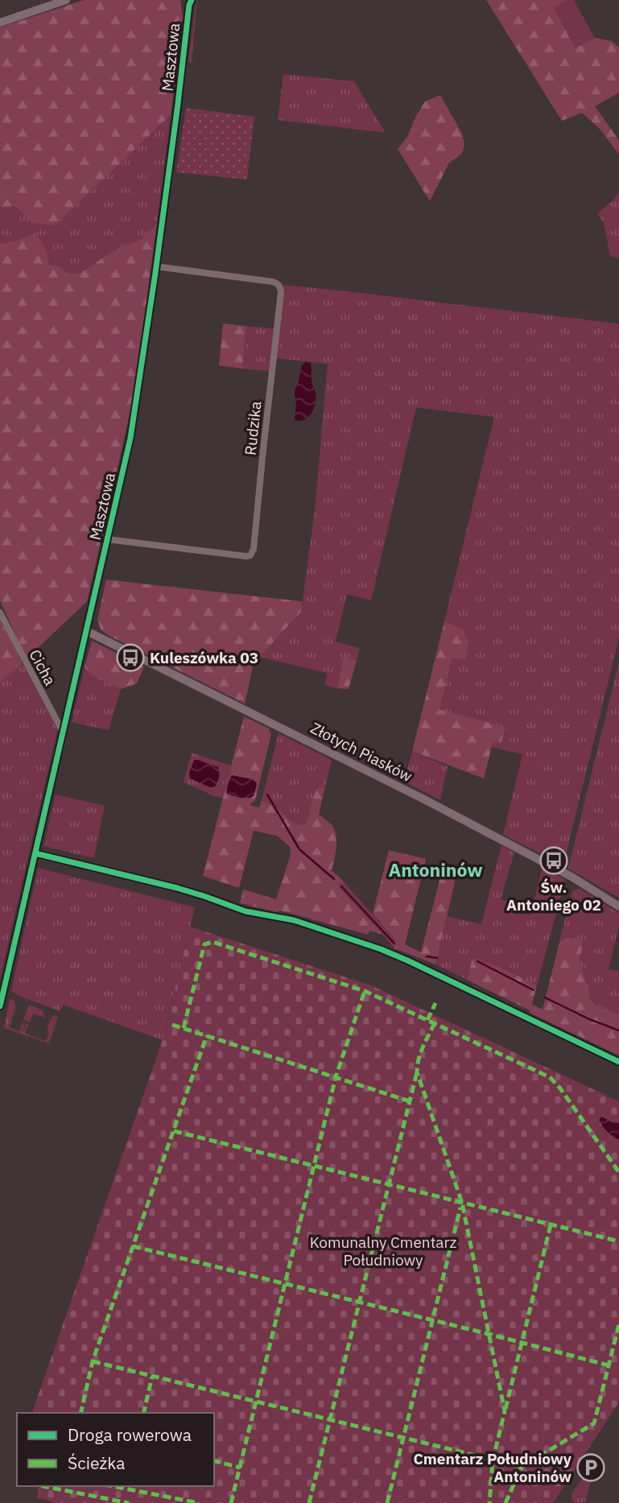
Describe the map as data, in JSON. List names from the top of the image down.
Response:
{
  "streets": {
    "street": [
      "Masztowa",
      "Rudzika",
      "Cicha",
      "Złotych Piasków"
    ]
  },
  "crossings": [
    ["Masztowa", "Rudzika"],
    ["Masztowa", "Cicha"],
    ["Masztowa", "Złotych Piasków"]
  ],
  "districts": ["Antoninów"],
  "parks": ["Komunalny Cmentarz Południowy"],
  "places": {
    "bus stop": ["Kuleszówka 03", "Św. Antoniego 02"],
    "parking": ["Cmentarz Południowy Antoninów"]
  },
  "legend": ["Droga rowerowa", "Ścieżka"]
}
